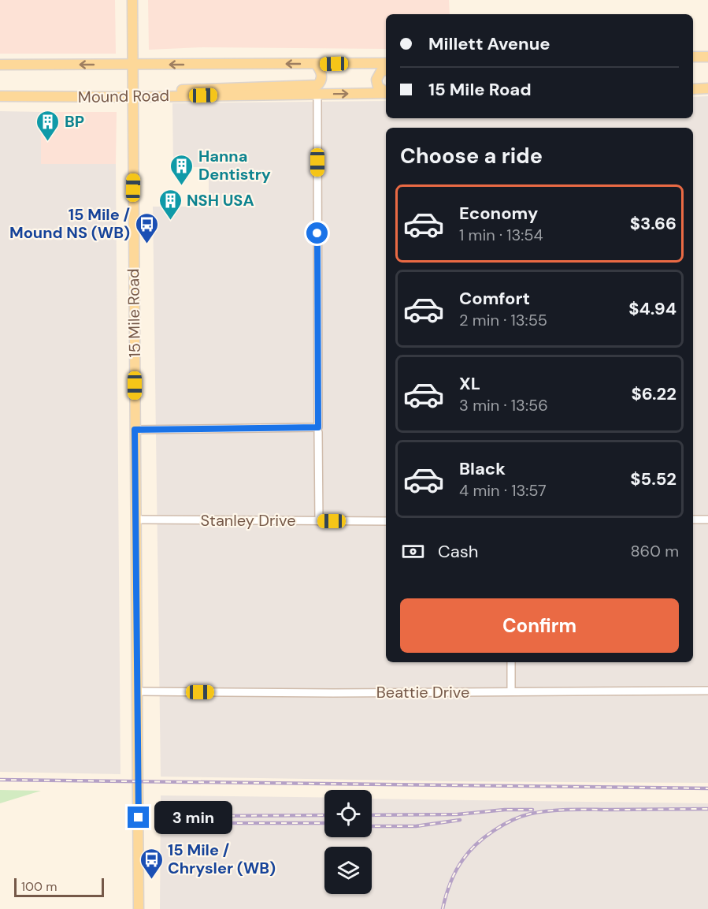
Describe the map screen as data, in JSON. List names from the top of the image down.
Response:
{
  "streets": {
    "main road": ["Mound Road", "15 Mile Road"],
    "street": ["Stanley Drive", "Beattie Drive"]
  },
  "crossings": [
    ["Mound Road", "15 Mile Road"],
    ["15 Mile Road", "Stanley Drive"],
    ["15 Mile Road", "Beattie Drive"]
  ],
  "places": {
    "building": ["BP", "Hanna Dentistry", "NSH USA"],
    "bus stop": ["15 Mile / Mound NS (WB)", "15 Mile / Chrysler (WB)"]
  },
  "scale_bar": "100 m",
  "page": {
    "banner": ["Millett Avenue", "15 Mile Road"],
    "heading": "Choose a ride",
    "list": [
      {
        "name": "Economy",
        "note": "1 min · 13:54",
        "value": "$3.66"
      },
      {
        "name": "Comfort",
        "note": "2 min · 13:55",
        "value": "$4.94"
      },
      {
        "name": "XL",
        "note": "3 min · 13:56",
        "value": "$6.22"
      },
      {
        "name": "Black",
        "note": "4 min · 13:57",
        "value": "$5.52"
      }
    ],
    "pay": ["Cash", "860 m"],
    "buttons": "Confirm",
    "bubble": "3 min",
    "scale": "100 m"
  }
}
